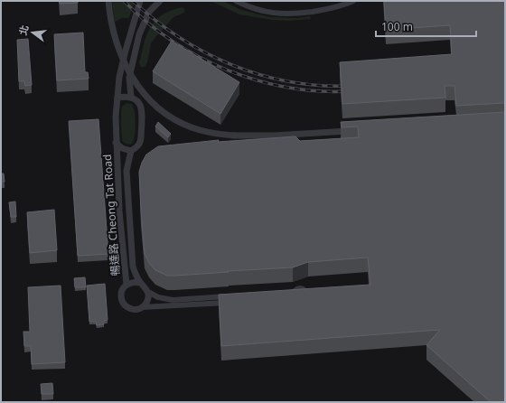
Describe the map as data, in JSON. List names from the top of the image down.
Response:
{
  "streets": {
    "street": ["暢達路 Cheong Tat Road"]
  },
  "scale_bar": "100 m",
  "north": "left"
}
